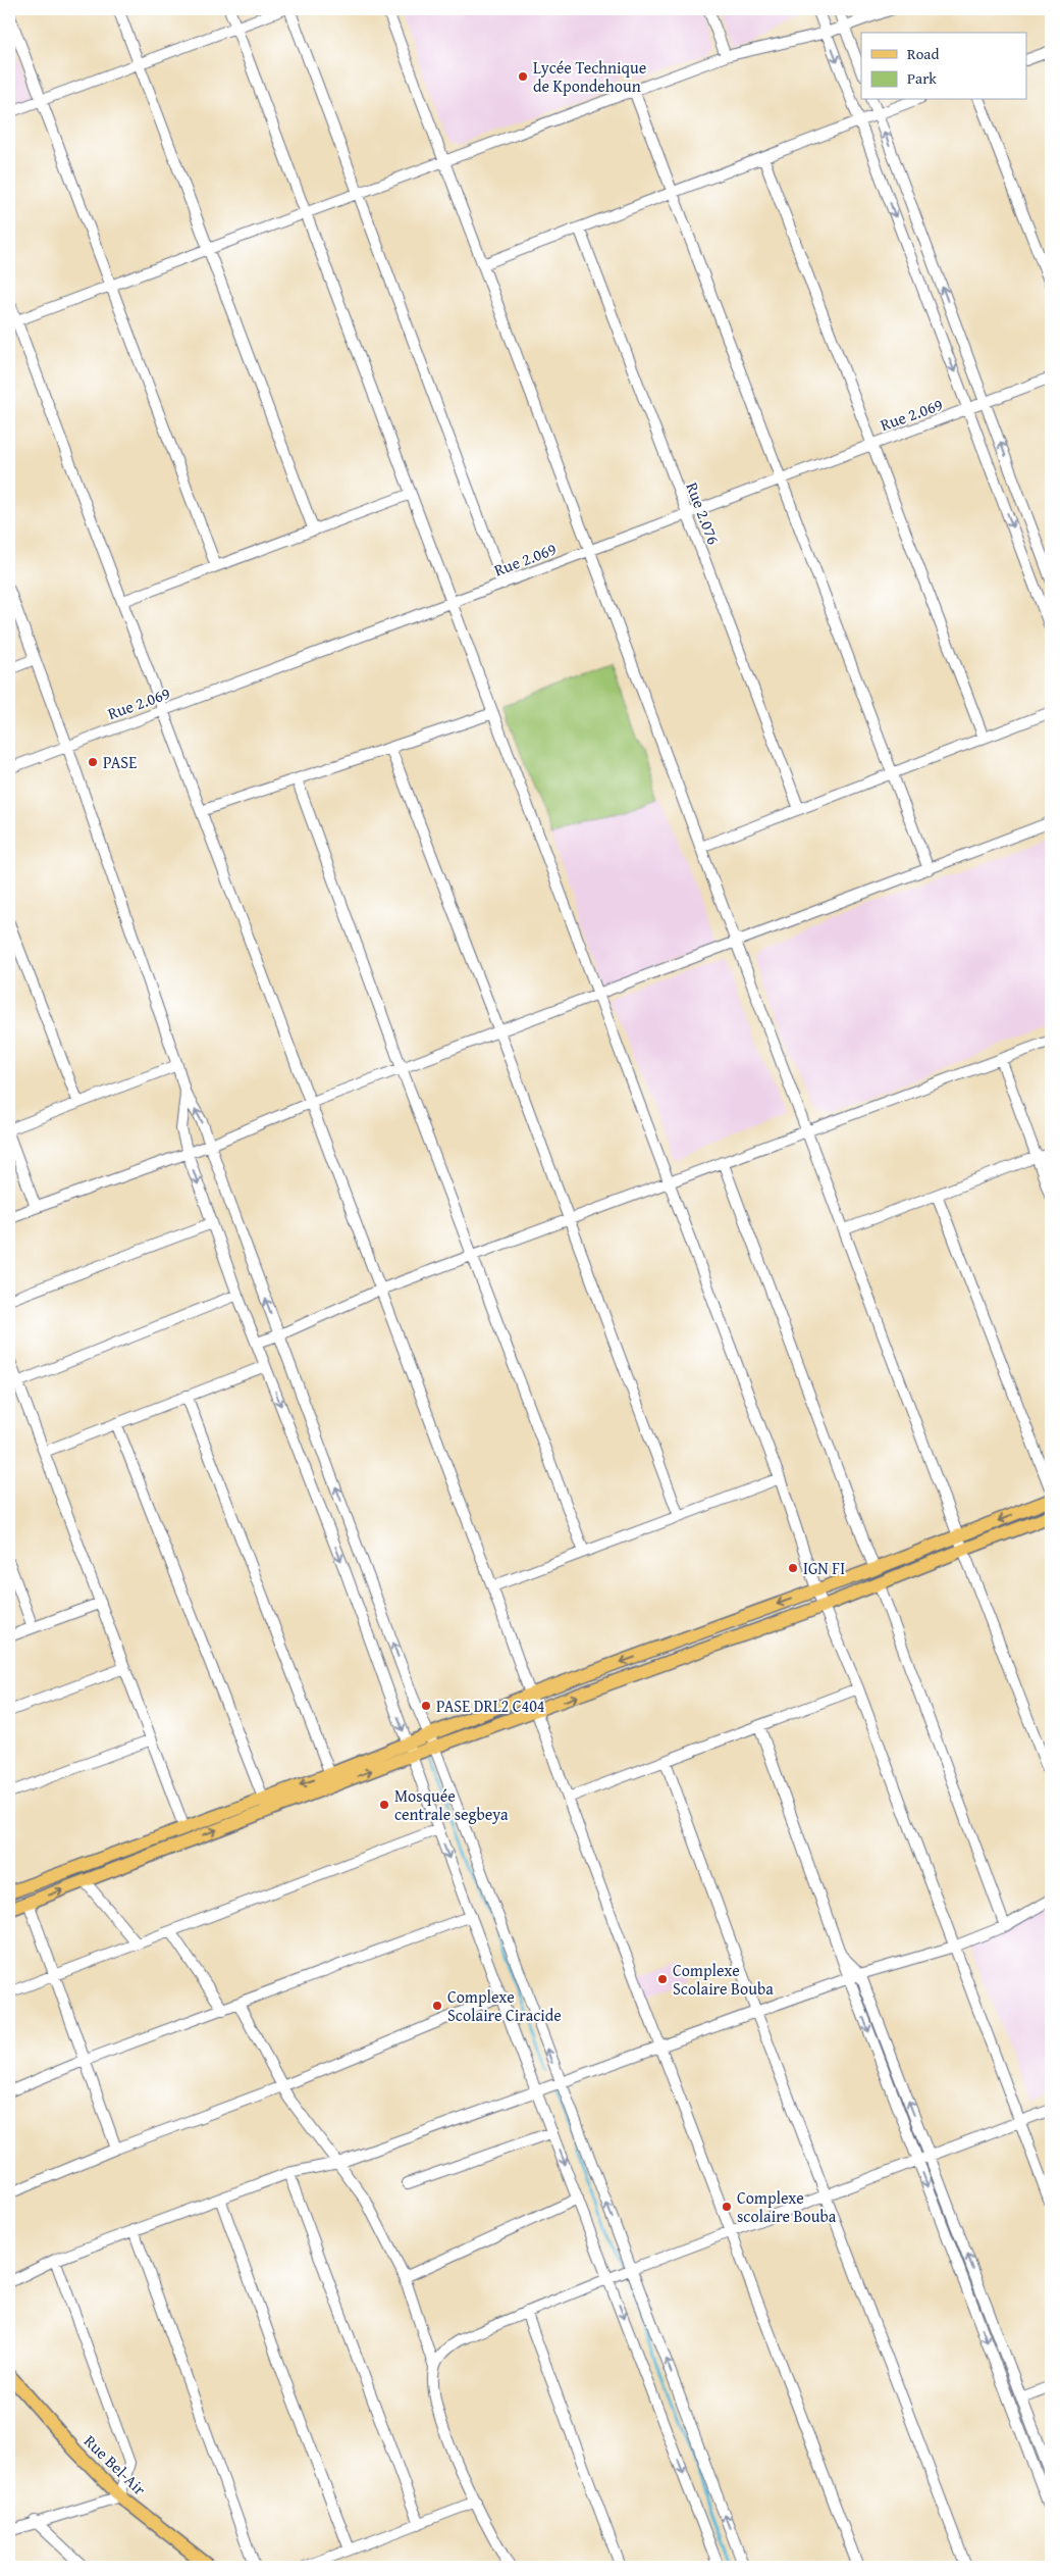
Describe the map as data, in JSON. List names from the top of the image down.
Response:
{
  "streets": {
    "main road": ["Rue Bel-Air"],
    "street": ["Rue 2.069", "Rue 2.076"]
  },
  "crossings": [
    ["Rue 2.069", "Rue 2.076"]
  ],
  "places": [
    "Lycée Technique de Kpondehoun",
    "PASE",
    "IGN FI",
    "PASE DRL2 C404",
    "Mosquée centrale segbeya",
    "Complexe Scolaire Bouba",
    "Complexe Scolaire Ciracide",
    "Complexe scolaire Bouba"
  ],
  "legend": ["Road", "Park"]
}
